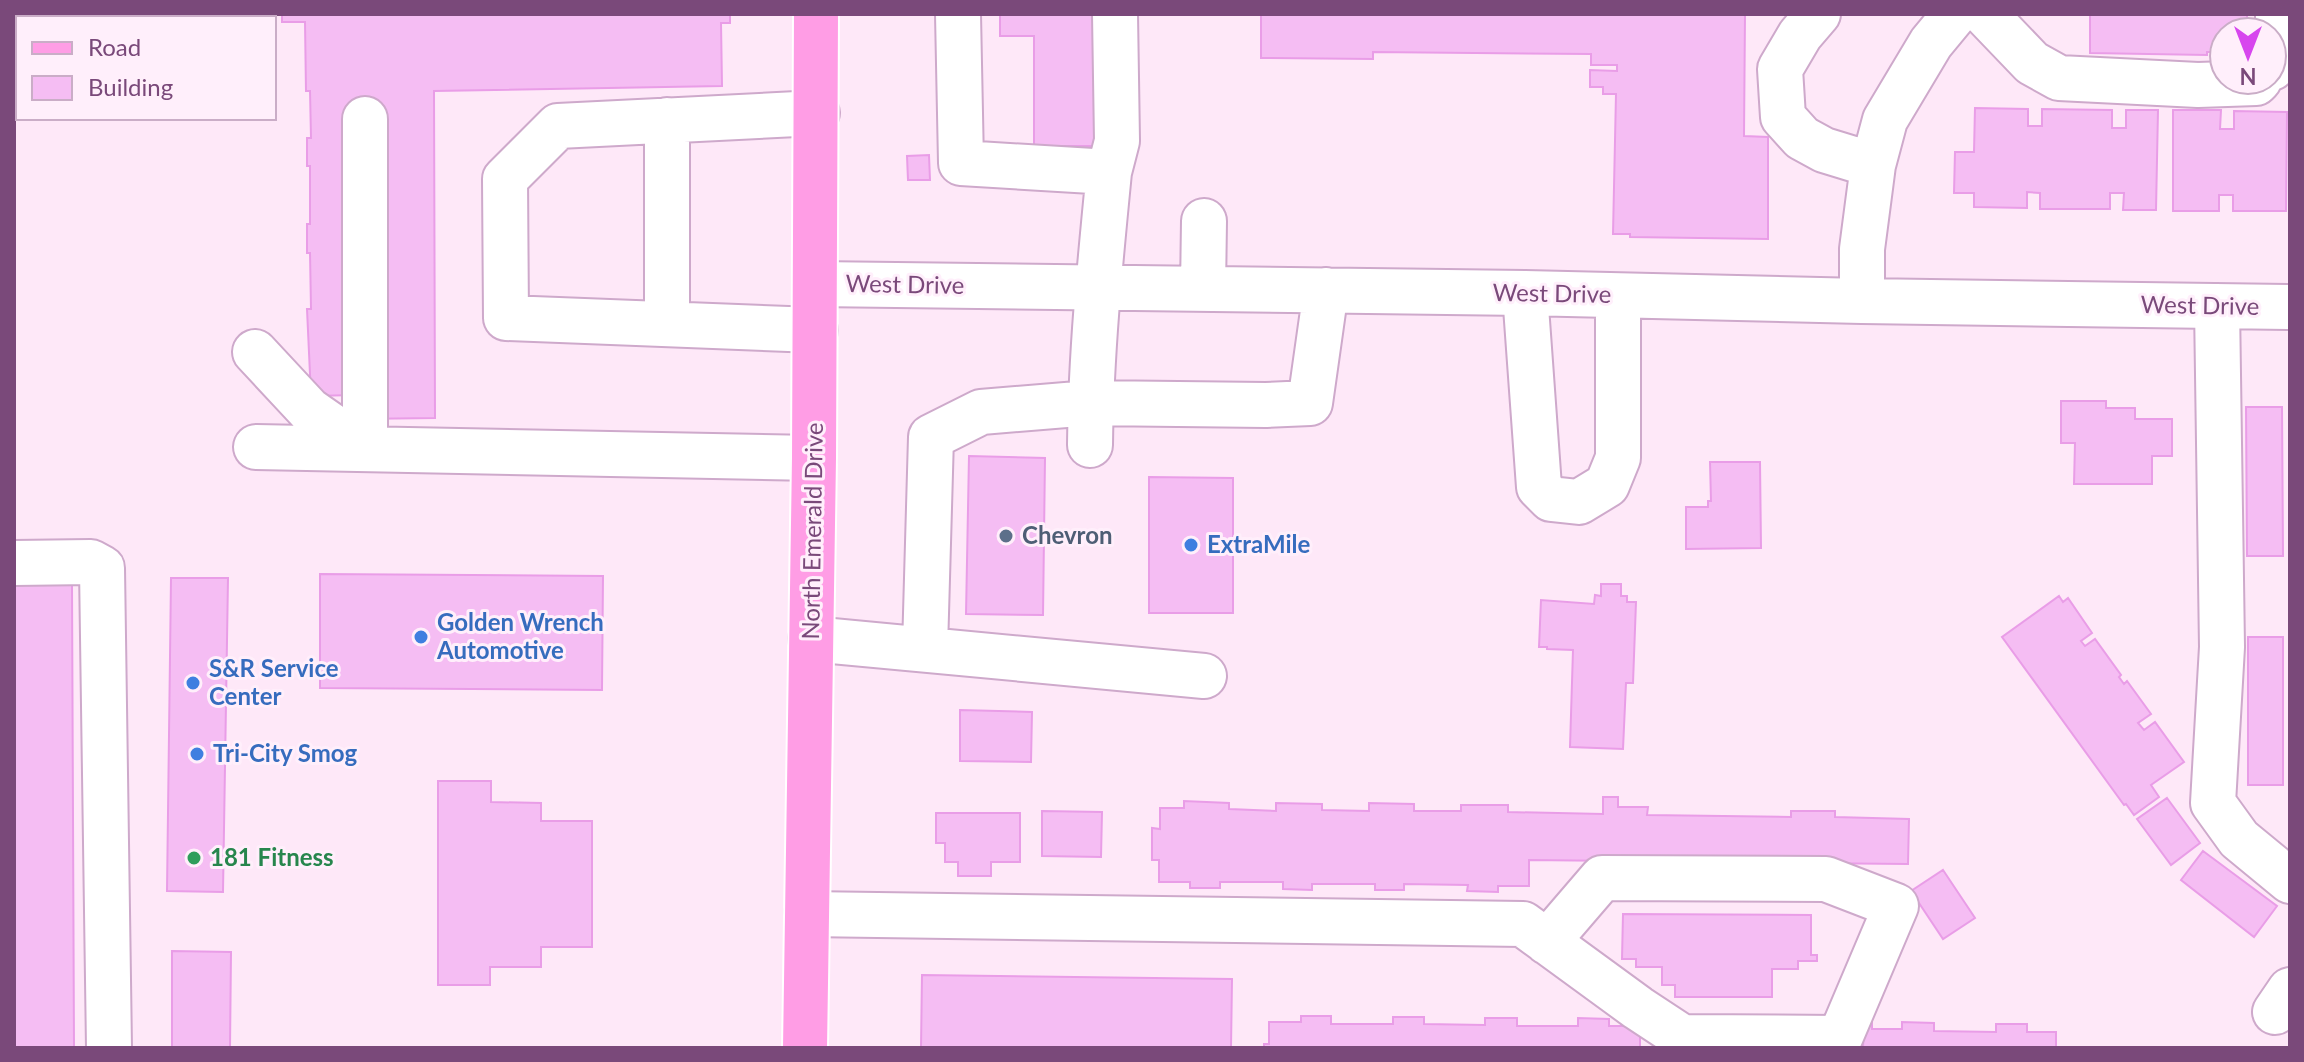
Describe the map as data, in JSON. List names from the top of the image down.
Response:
{
  "streets": {
    "main road": ["North Emerald Drive"],
    "street": ["West Drive"]
  },
  "crossings": [
    ["West Drive", "North Emerald Drive"]
  ],
  "places": [
    "Chevron",
    "ExtraMile",
    "Golden Wrench Automotive",
    "S&R Service Center",
    "Tri-City Smog",
    "181 Fitness"
  ],
  "legend": ["Road", "Building"],
  "north": "bottom"
}
